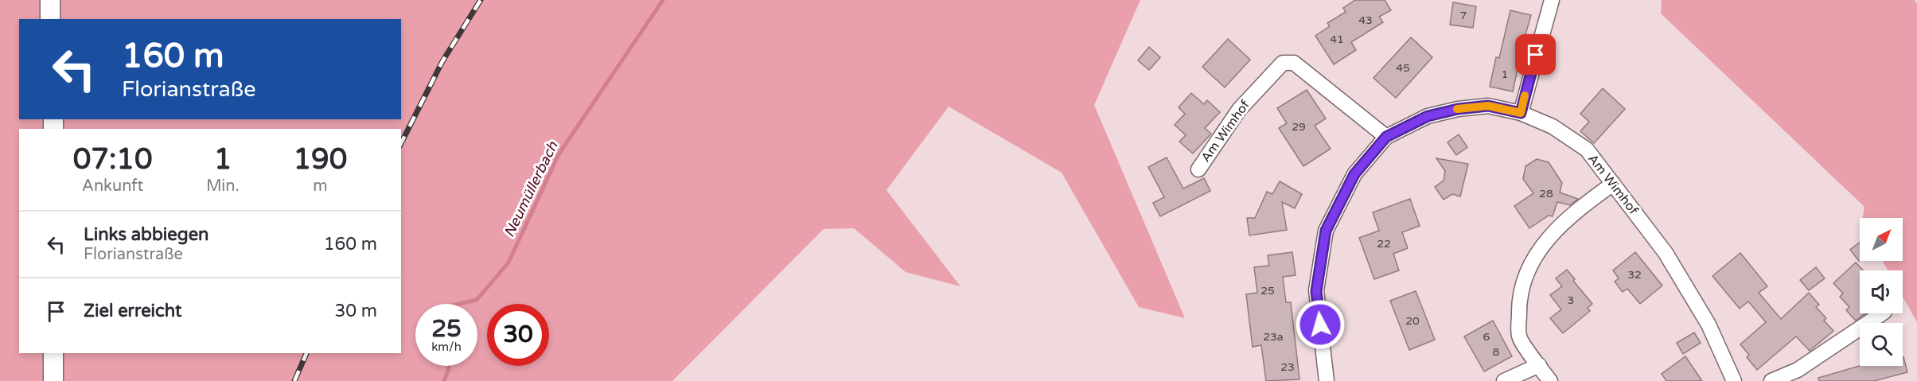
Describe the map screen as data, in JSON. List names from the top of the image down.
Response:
{
  "streets": {
    "street": ["Am Wimhof"]
  },
  "water": ["Neumüllerbach"],
  "house_numbers": [
    "7",
    "43",
    "41",
    "45",
    "1",
    "29",
    "28",
    "22",
    "32",
    "25",
    "3",
    "20",
    "23a",
    "6",
    "8",
    "23"
  ],
  "north": "top right",
  "page": {
    "turn": ["160 m", "Florianstraße"],
    "eta": [
      "07:10",
      "Ankunft",
      "1",
      "Min.",
      "190",
      "m"
    ],
    "list": [
      {
        "name": "Links abbiegen",
        "note": "Florianstraße",
        "value": "160 m"
      },
      {
        "name": "Ziel erreicht",
        "value": "30 m"
      }
    ],
    "speed": "25 km/h",
    "limit": "30"
  }
}
